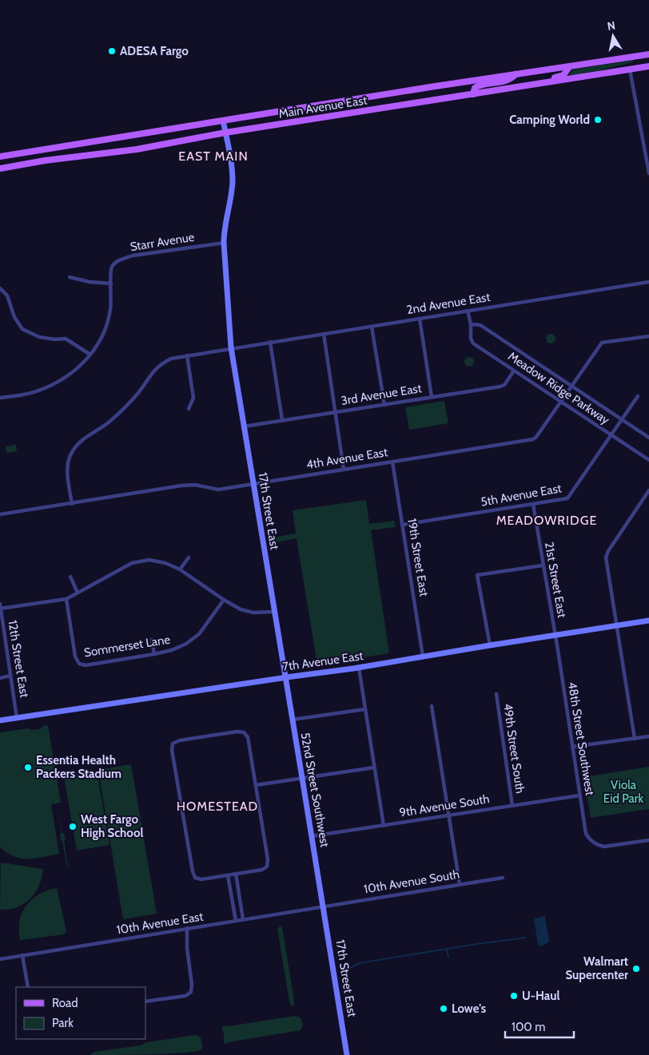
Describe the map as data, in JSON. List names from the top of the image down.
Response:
{
  "streets": {
    "main road": ["Main Avenue East"],
    "street": [
      "Starr Avenue",
      "2nd Avenue East",
      "Meadow Ridge Parkway",
      "3rd Avenue East",
      "4th Avenue East",
      "5th Avenue East",
      "17th Street East",
      "19th Street East",
      "21st Street East",
      "Sommerset Lane",
      "12th Street East",
      "7th Avenue East",
      "48th Street Southwest",
      "49th Street South",
      "52nd Street Southwest",
      "9th Avenue South",
      "10th Avenue South",
      "10th Avenue East"
    ]
  },
  "crossings": [
    ["Main Avenue East", "17th Street East"],
    ["Starr Avenue", "17th Street East"],
    ["2nd Avenue East", "Meadow Ridge Parkway"],
    ["2nd Avenue East", "17th Street East"],
    ["Meadow Ridge Parkway", "3rd Avenue East"],
    ["Meadow Ridge Parkway", "4th Avenue East"],
    ["Meadow Ridge Parkway", "5th Avenue East"],
    ["3rd Avenue East", "17th Street East"],
    ["4th Avenue East", "17th Street East"],
    ["4th Avenue East", "19th Street East"],
    ["5th Avenue East", "19th Street East"],
    ["5th Avenue East", "21st Street East"],
    ["17th Street East", "7th Avenue East"],
    ["17th Street East", "52nd Street Southwest"],
    ["17th Street East", "10th Avenue South"],
    ["17th Street East", "10th Avenue East"],
    ["19th Street East", "7th Avenue East"],
    ["21st Street East", "7th Avenue East"],
    ["21st Street East", "48th Street Southwest"],
    ["12th Street East", "7th Avenue East"],
    ["7th Avenue East", "48th Street Southwest"],
    ["7th Avenue East", "52nd Street Southwest"],
    ["48th Street Southwest", "9th Avenue South"],
    ["49th Street South", "9th Avenue South"],
    ["52nd Street Southwest", "9th Avenue South"],
    ["52nd Street Southwest", "10th Avenue South"],
    ["52nd Street Southwest", "10th Avenue East"],
    ["10th Avenue South", "10th Avenue East"]
  ],
  "districts": ["EAST MAIN", "MEADOWRIDGE", "HOMESTEAD"],
  "parks": ["Viola Eid Park"],
  "places": [
    "ADESA Fargo",
    "Camping World",
    "Essentia Health Packers Stadium",
    "West Fargo High School",
    "Walmart Supercenter",
    "U-Haul",
    "Lowe's"
  ],
  "legend": ["Road", "Park"],
  "scale_bar": "100 m",
  "north": "top"
}
